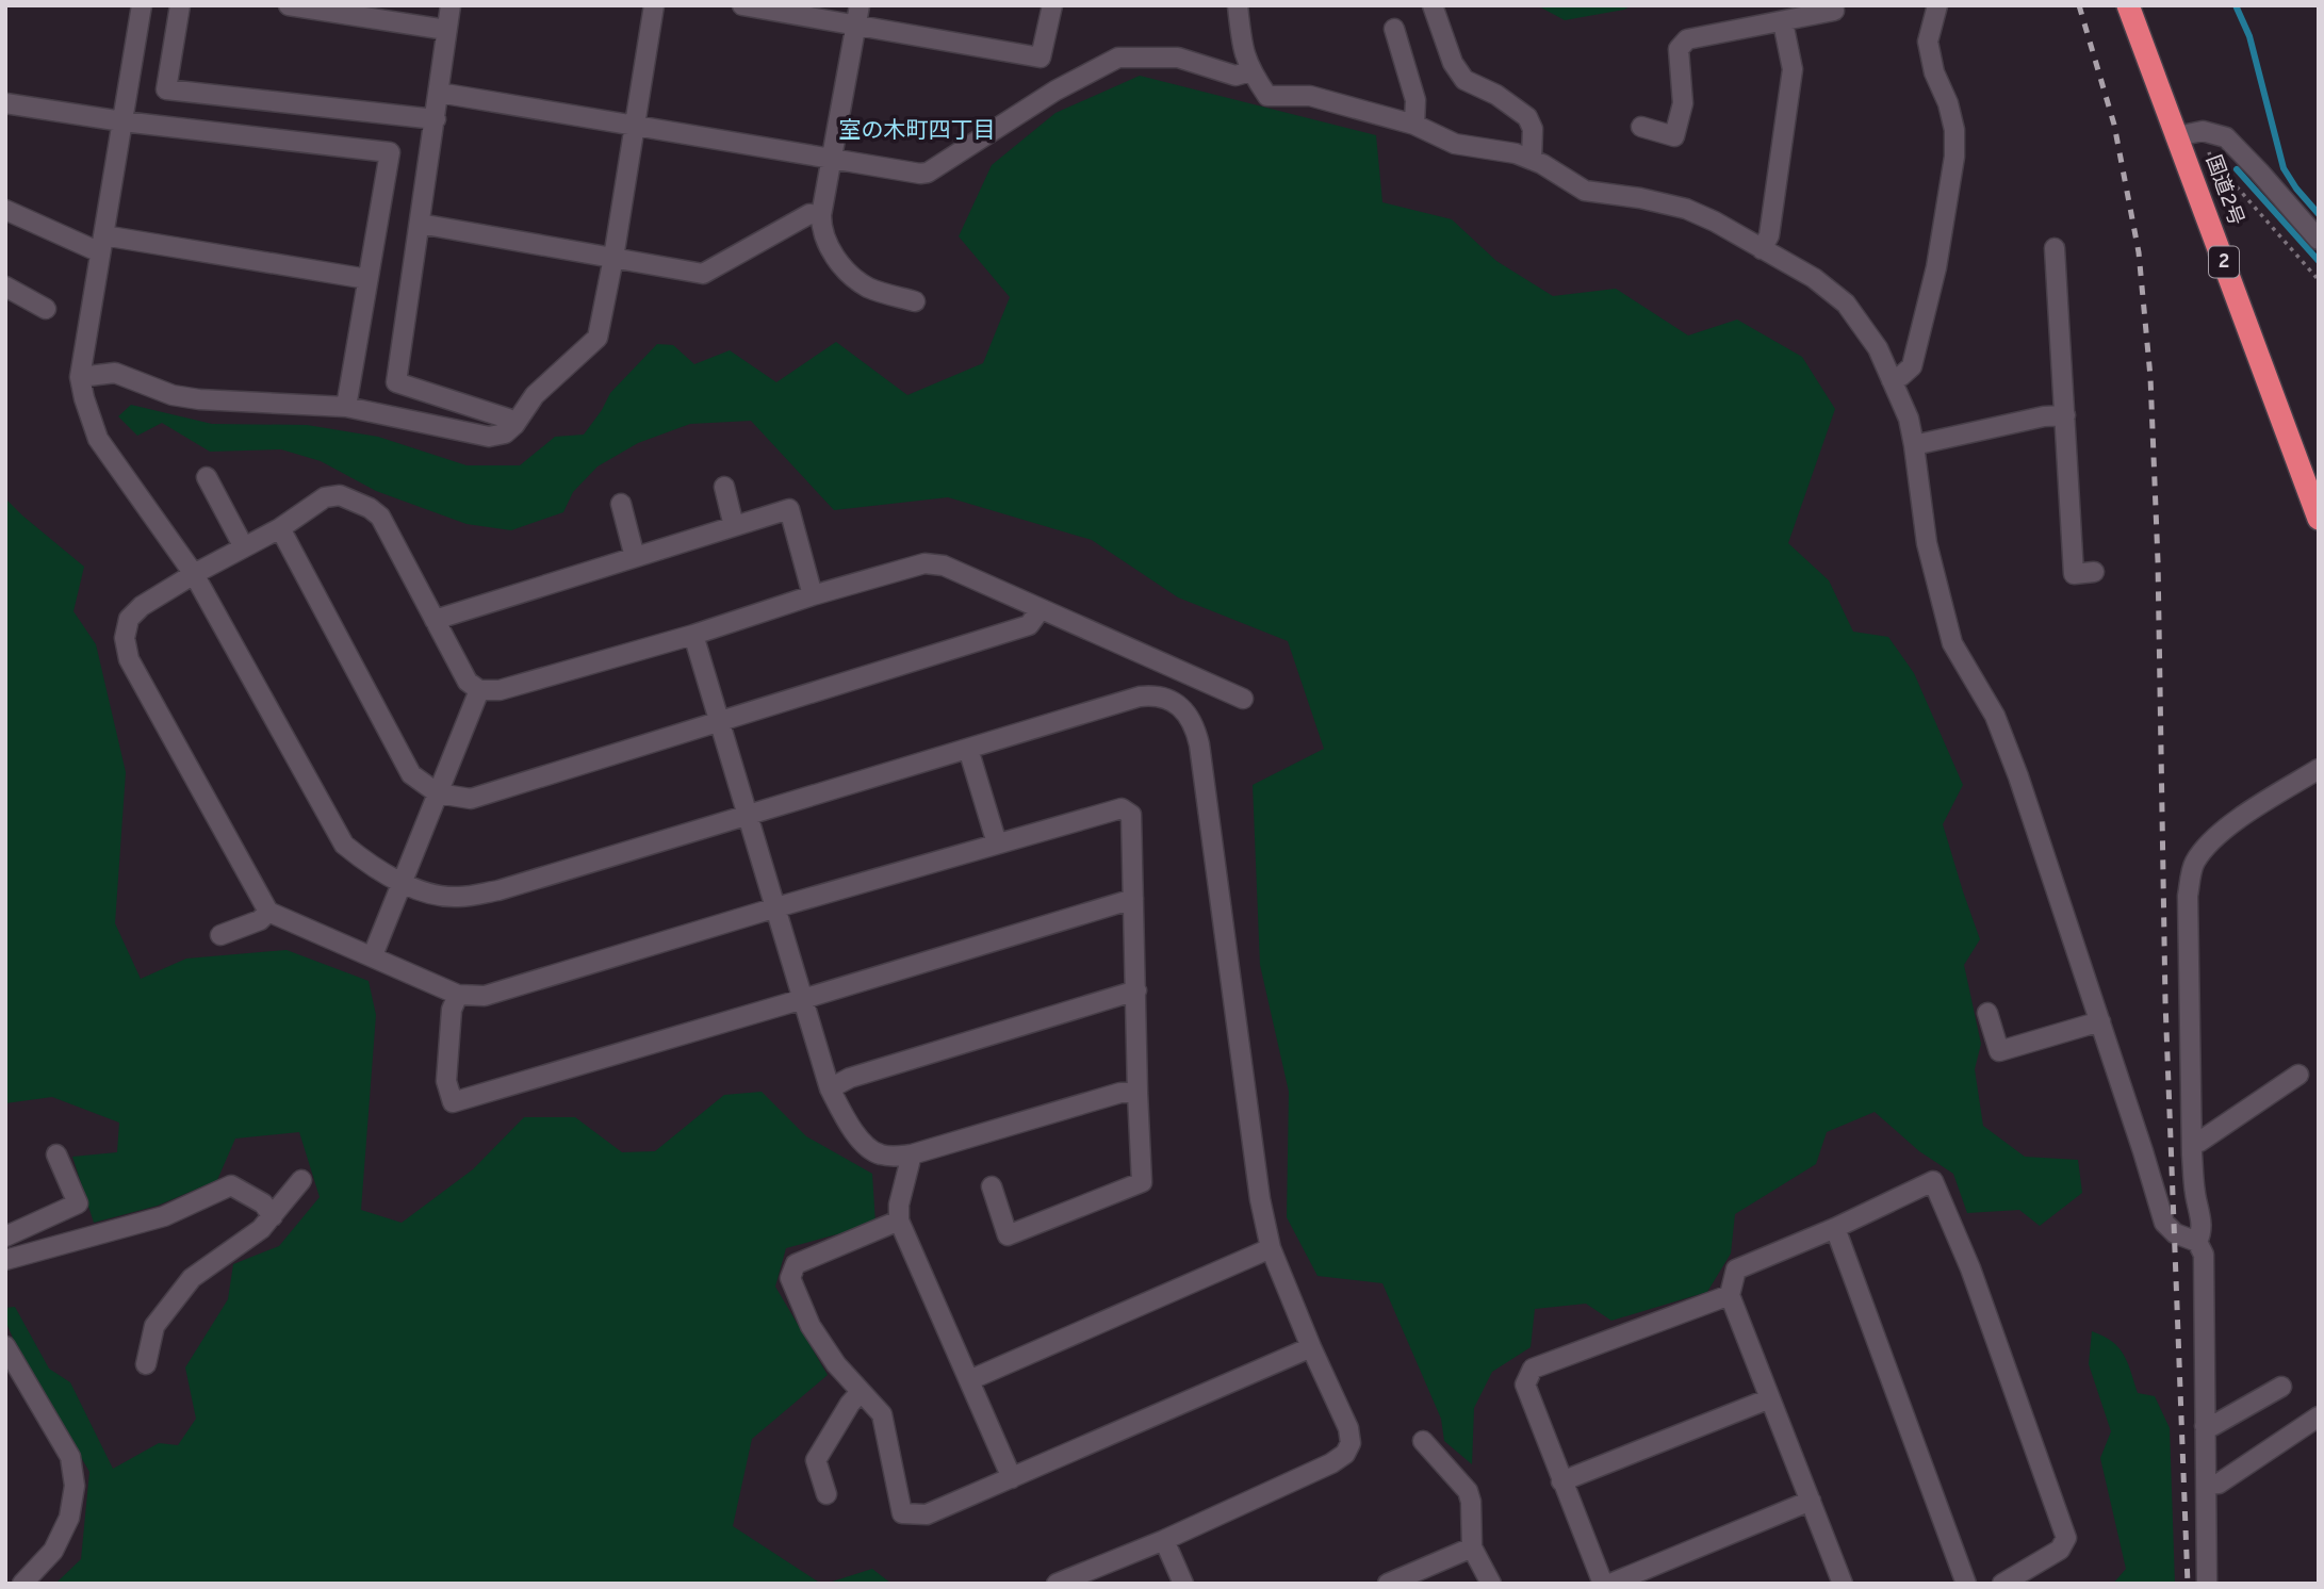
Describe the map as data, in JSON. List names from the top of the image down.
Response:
{
  "streets": {
    "highway": ["国道2号", "2"]
  },
  "districts": ["室の木町四丁目"]
}
